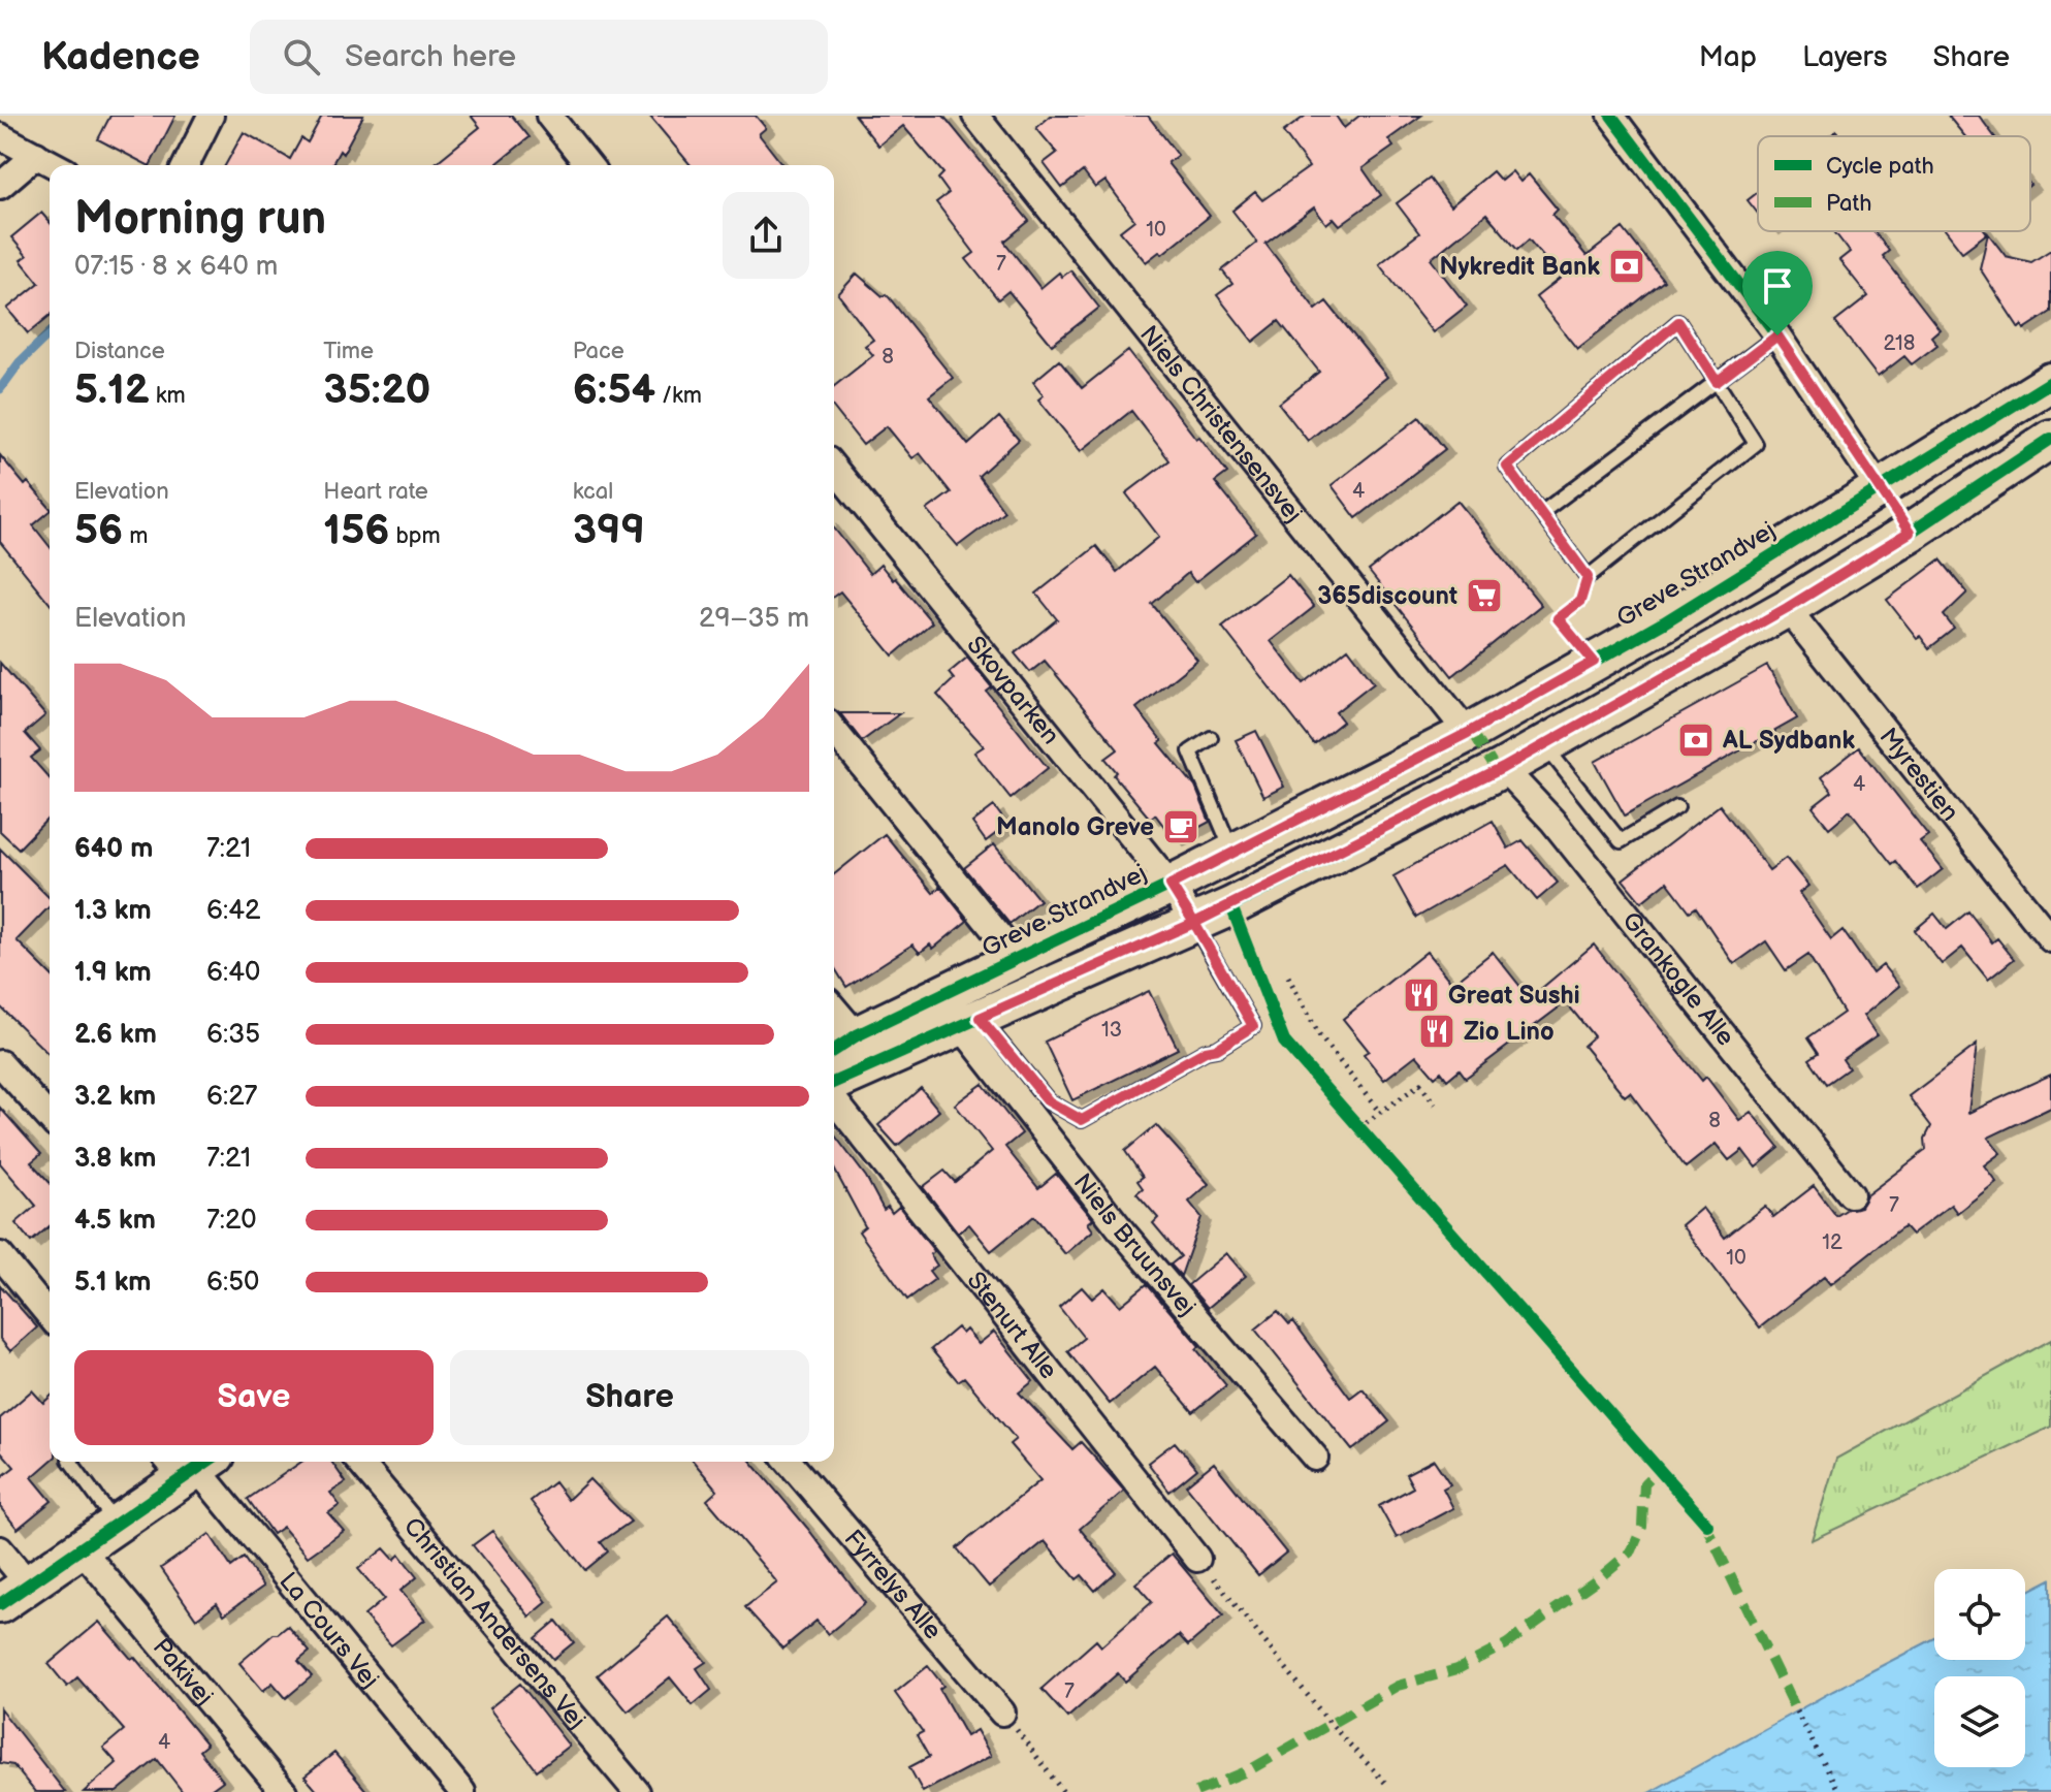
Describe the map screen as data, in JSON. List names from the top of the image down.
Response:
{
  "streets": {
    "main road": ["Greve Strandvej"],
    "street": [
      "Niels Christensensvej",
      "Skovparken",
      "Myrestien",
      "Grankogle Alle",
      "Niels Bruunsvej",
      "Stenurt Alle",
      "Fyrrelys Alle",
      "Christian Andersens Vej",
      "La Cours Vej",
      "Pakivej"
    ]
  },
  "crossings": [
    ["Niels Christensensvej", "Greve Strandvej"],
    ["Greve Strandvej", "Skovparken"]
  ],
  "places": {
    "bank": ["Nykredit Bank", "AL Sydbank"],
    "supermarket": ["365discount"],
    "cafe": ["Manolo Greve"],
    "restaurant": ["Great Sushi", "Zio Lino"]
  },
  "house_numbers": [
    "10",
    "7",
    "218",
    "8",
    "4",
    "4",
    "13",
    "8",
    "7",
    "12",
    "10",
    "7",
    "4"
  ],
  "legend": ["Cycle path", "Path"],
  "page": {
    "header": "Kadence",
    "search": "Search here",
    "nav": ["Map", "Layers", "Share"],
    "heading": ["Morning run", "07:15 · 8 × 640 m"],
    "stats": [
      ["Distance", "5.12 km"],
      ["Time", "35:20"],
      ["Pace", "6:54 /km"],
      ["Elevation", "56 m"],
      ["Heart rate", "156 bpm"],
      ["kcal", "399"]
    ],
    "chart": ["Elevation", "29–35 m"],
    "list": [
      {
        "name": "640 m",
        "note": "7:21"
      },
      {
        "name": "1.3 km",
        "note": "6:42"
      },
      {
        "name": "1.9 km",
        "note": "6:40"
      },
      {
        "name": "2.6 km",
        "note": "6:35"
      },
      {
        "name": "3.2 km",
        "note": "6:27"
      },
      {
        "name": "3.8 km",
        "note": "7:21"
      },
      {
        "name": "4.5 km",
        "note": "7:20"
      },
      {
        "name": "5.1 km",
        "note": "6:50"
      }
    ],
    "buttons": ["Save", "Share"]
  }
}
